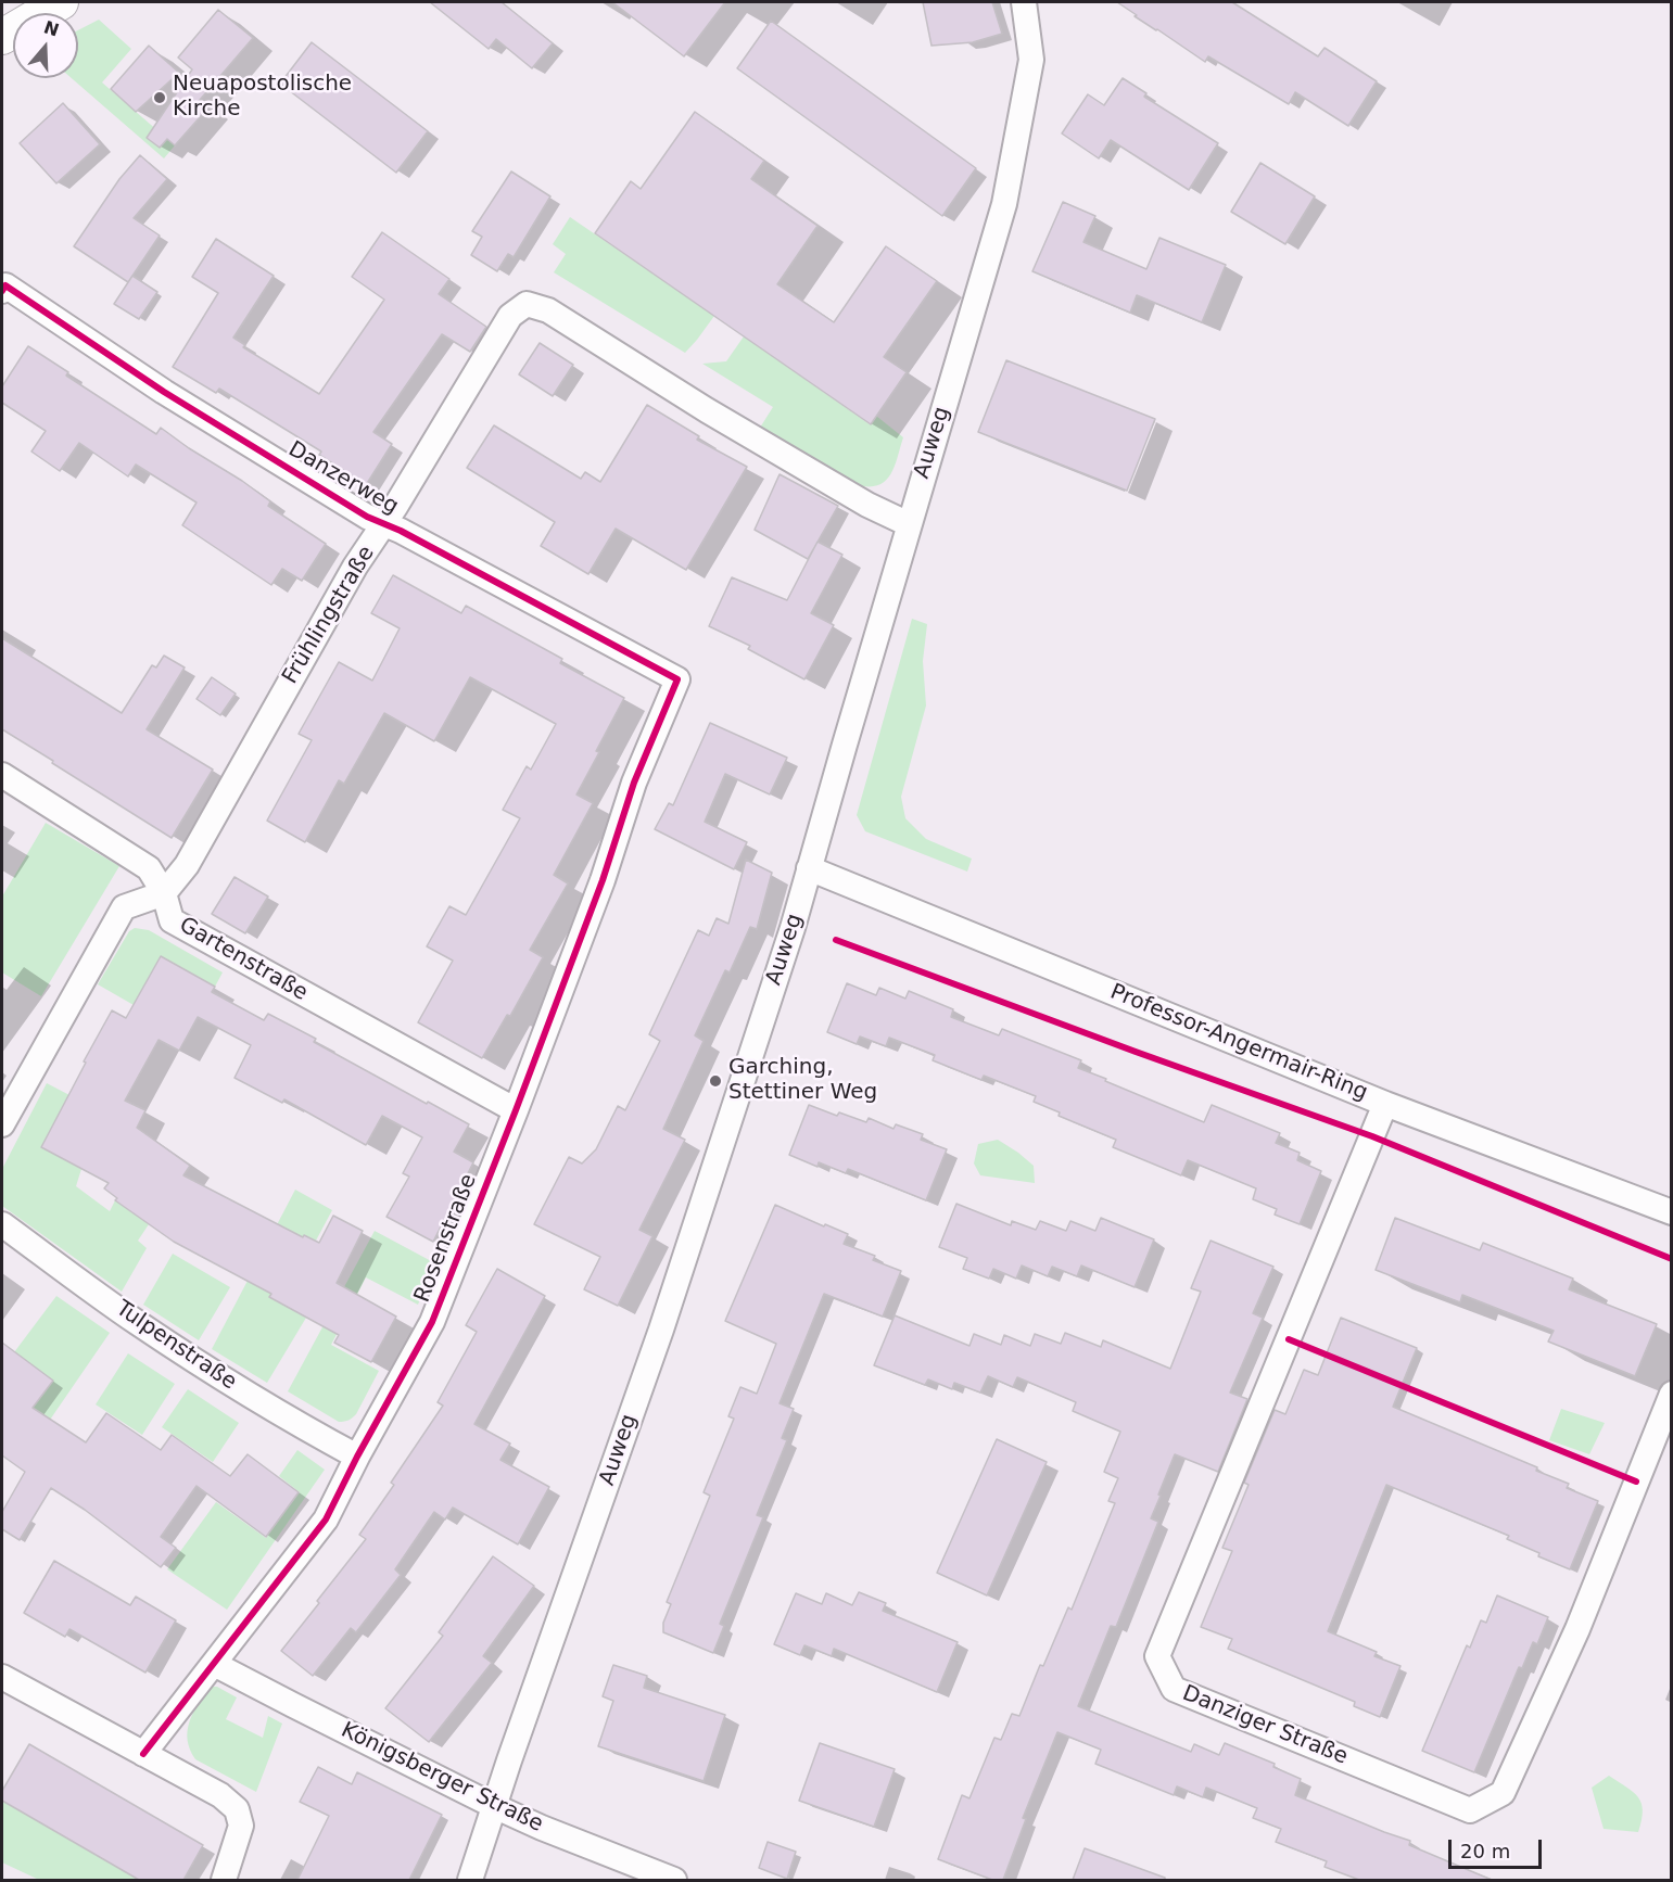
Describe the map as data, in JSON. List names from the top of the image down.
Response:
{
  "streets": {
    "street": [
      "Auweg",
      "Danzerweg",
      "Frühlingstraße",
      "Gartenstraße",
      "Professor-Angermair-Ring",
      "Rosenstraße",
      "Tulpenstraße",
      "Danziger Straße",
      "Königsberger Straße"
    ]
  },
  "crossings": [
    ["Auweg", "Frühlingstraße"],
    ["Auweg", "Professor-Angermair-Ring"],
    ["Auweg", "Königsberger Straße"],
    ["Danzerweg", "Frühlingstraße"],
    ["Danzerweg", "Rosenstraße"],
    ["Frühlingstraße", "Gartenstraße"],
    ["Gartenstraße", "Rosenstraße"],
    ["Professor-Angermair-Ring", "Danziger Straße"],
    ["Rosenstraße", "Tulpenstraße"],
    ["Rosenstraße", "Königsberger Straße"]
  ],
  "places": ["Neuapostolische Kirche", "Garching, Stettiner Weg"],
  "scale_bar": "20 m",
  "north": "top"
}
